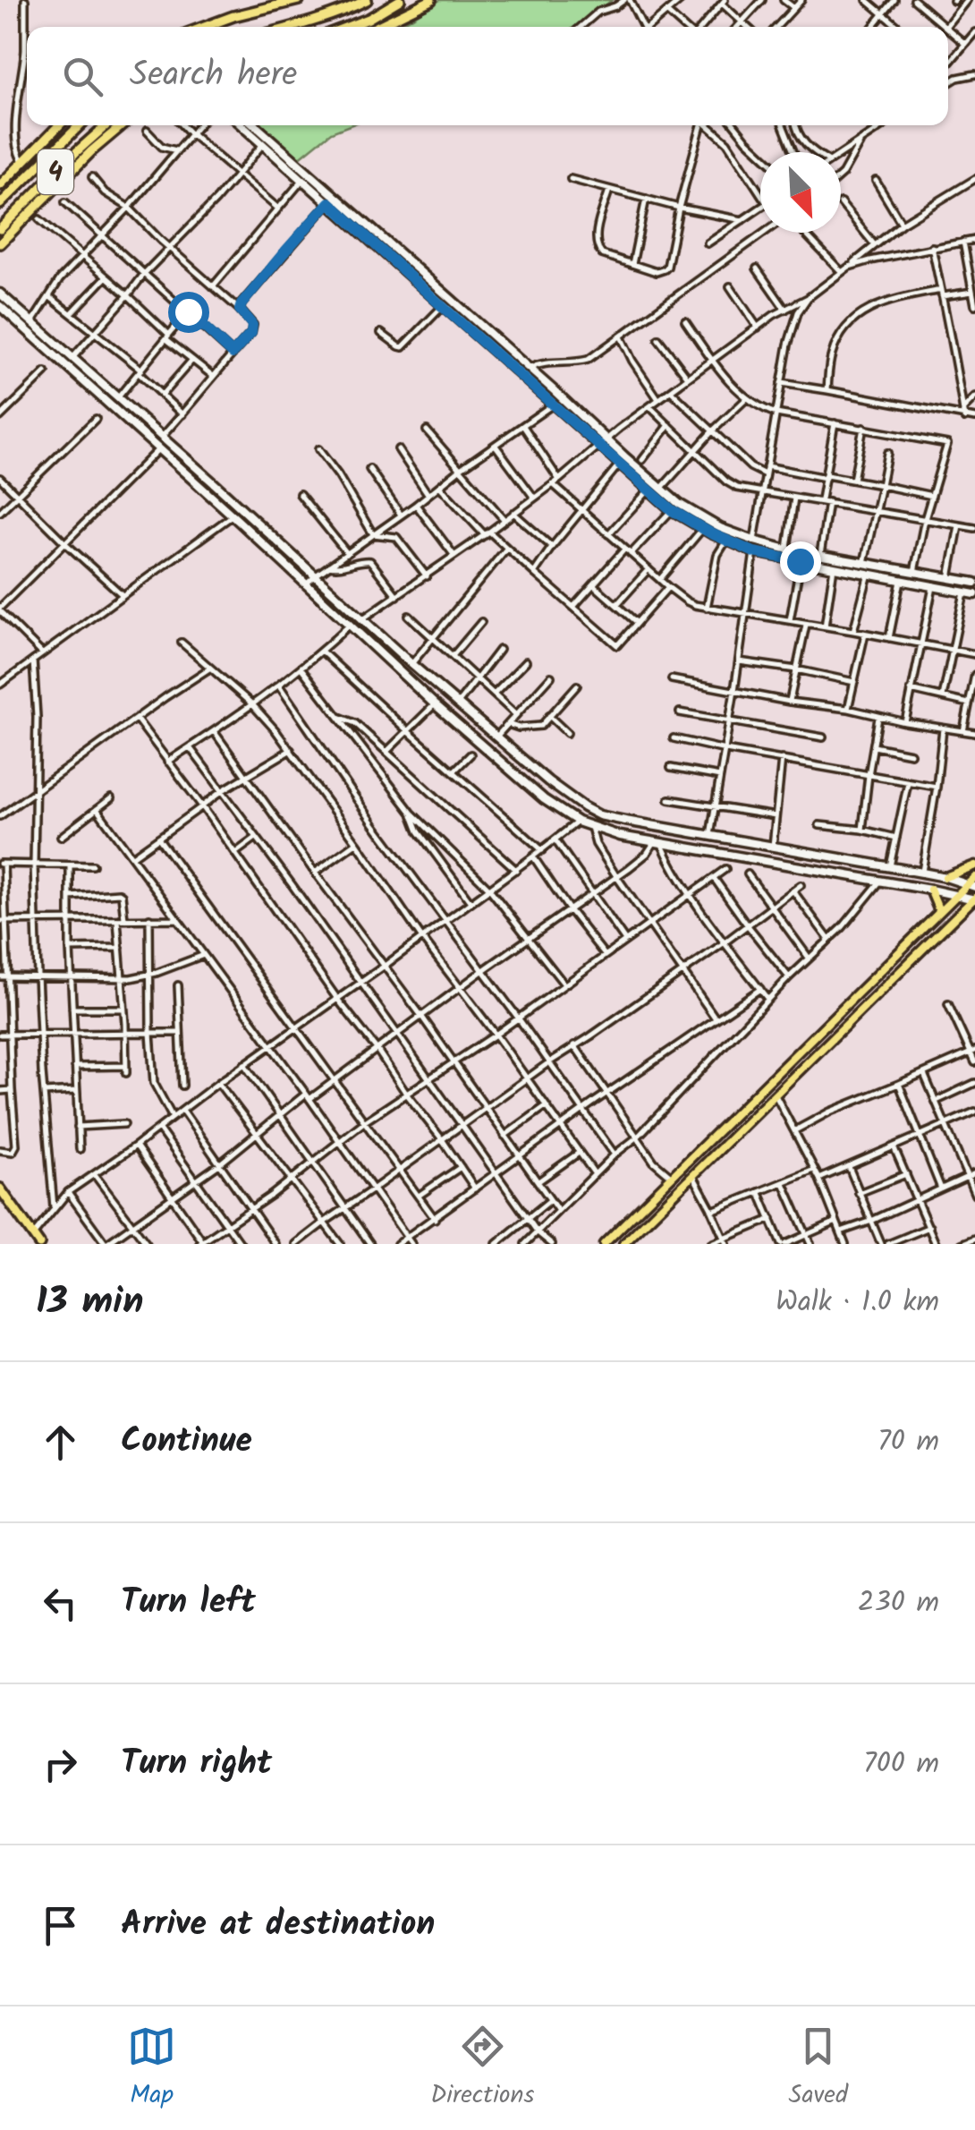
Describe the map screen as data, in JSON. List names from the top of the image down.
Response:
{
  "streets": {
    "highway": ["4"]
  },
  "north": "bottom right",
  "page": {
    "search": "Search here",
    "heading": ["13 min", "Walk · 1.0 km"],
    "list": [
      ["Continue", "70 m"],
      ["Turn left", "230 m"],
      ["Turn right", "700 m"],
      "Arrive at destination"
    ],
    "nav": ["Map", "Directions", "Saved"]
  }
}
